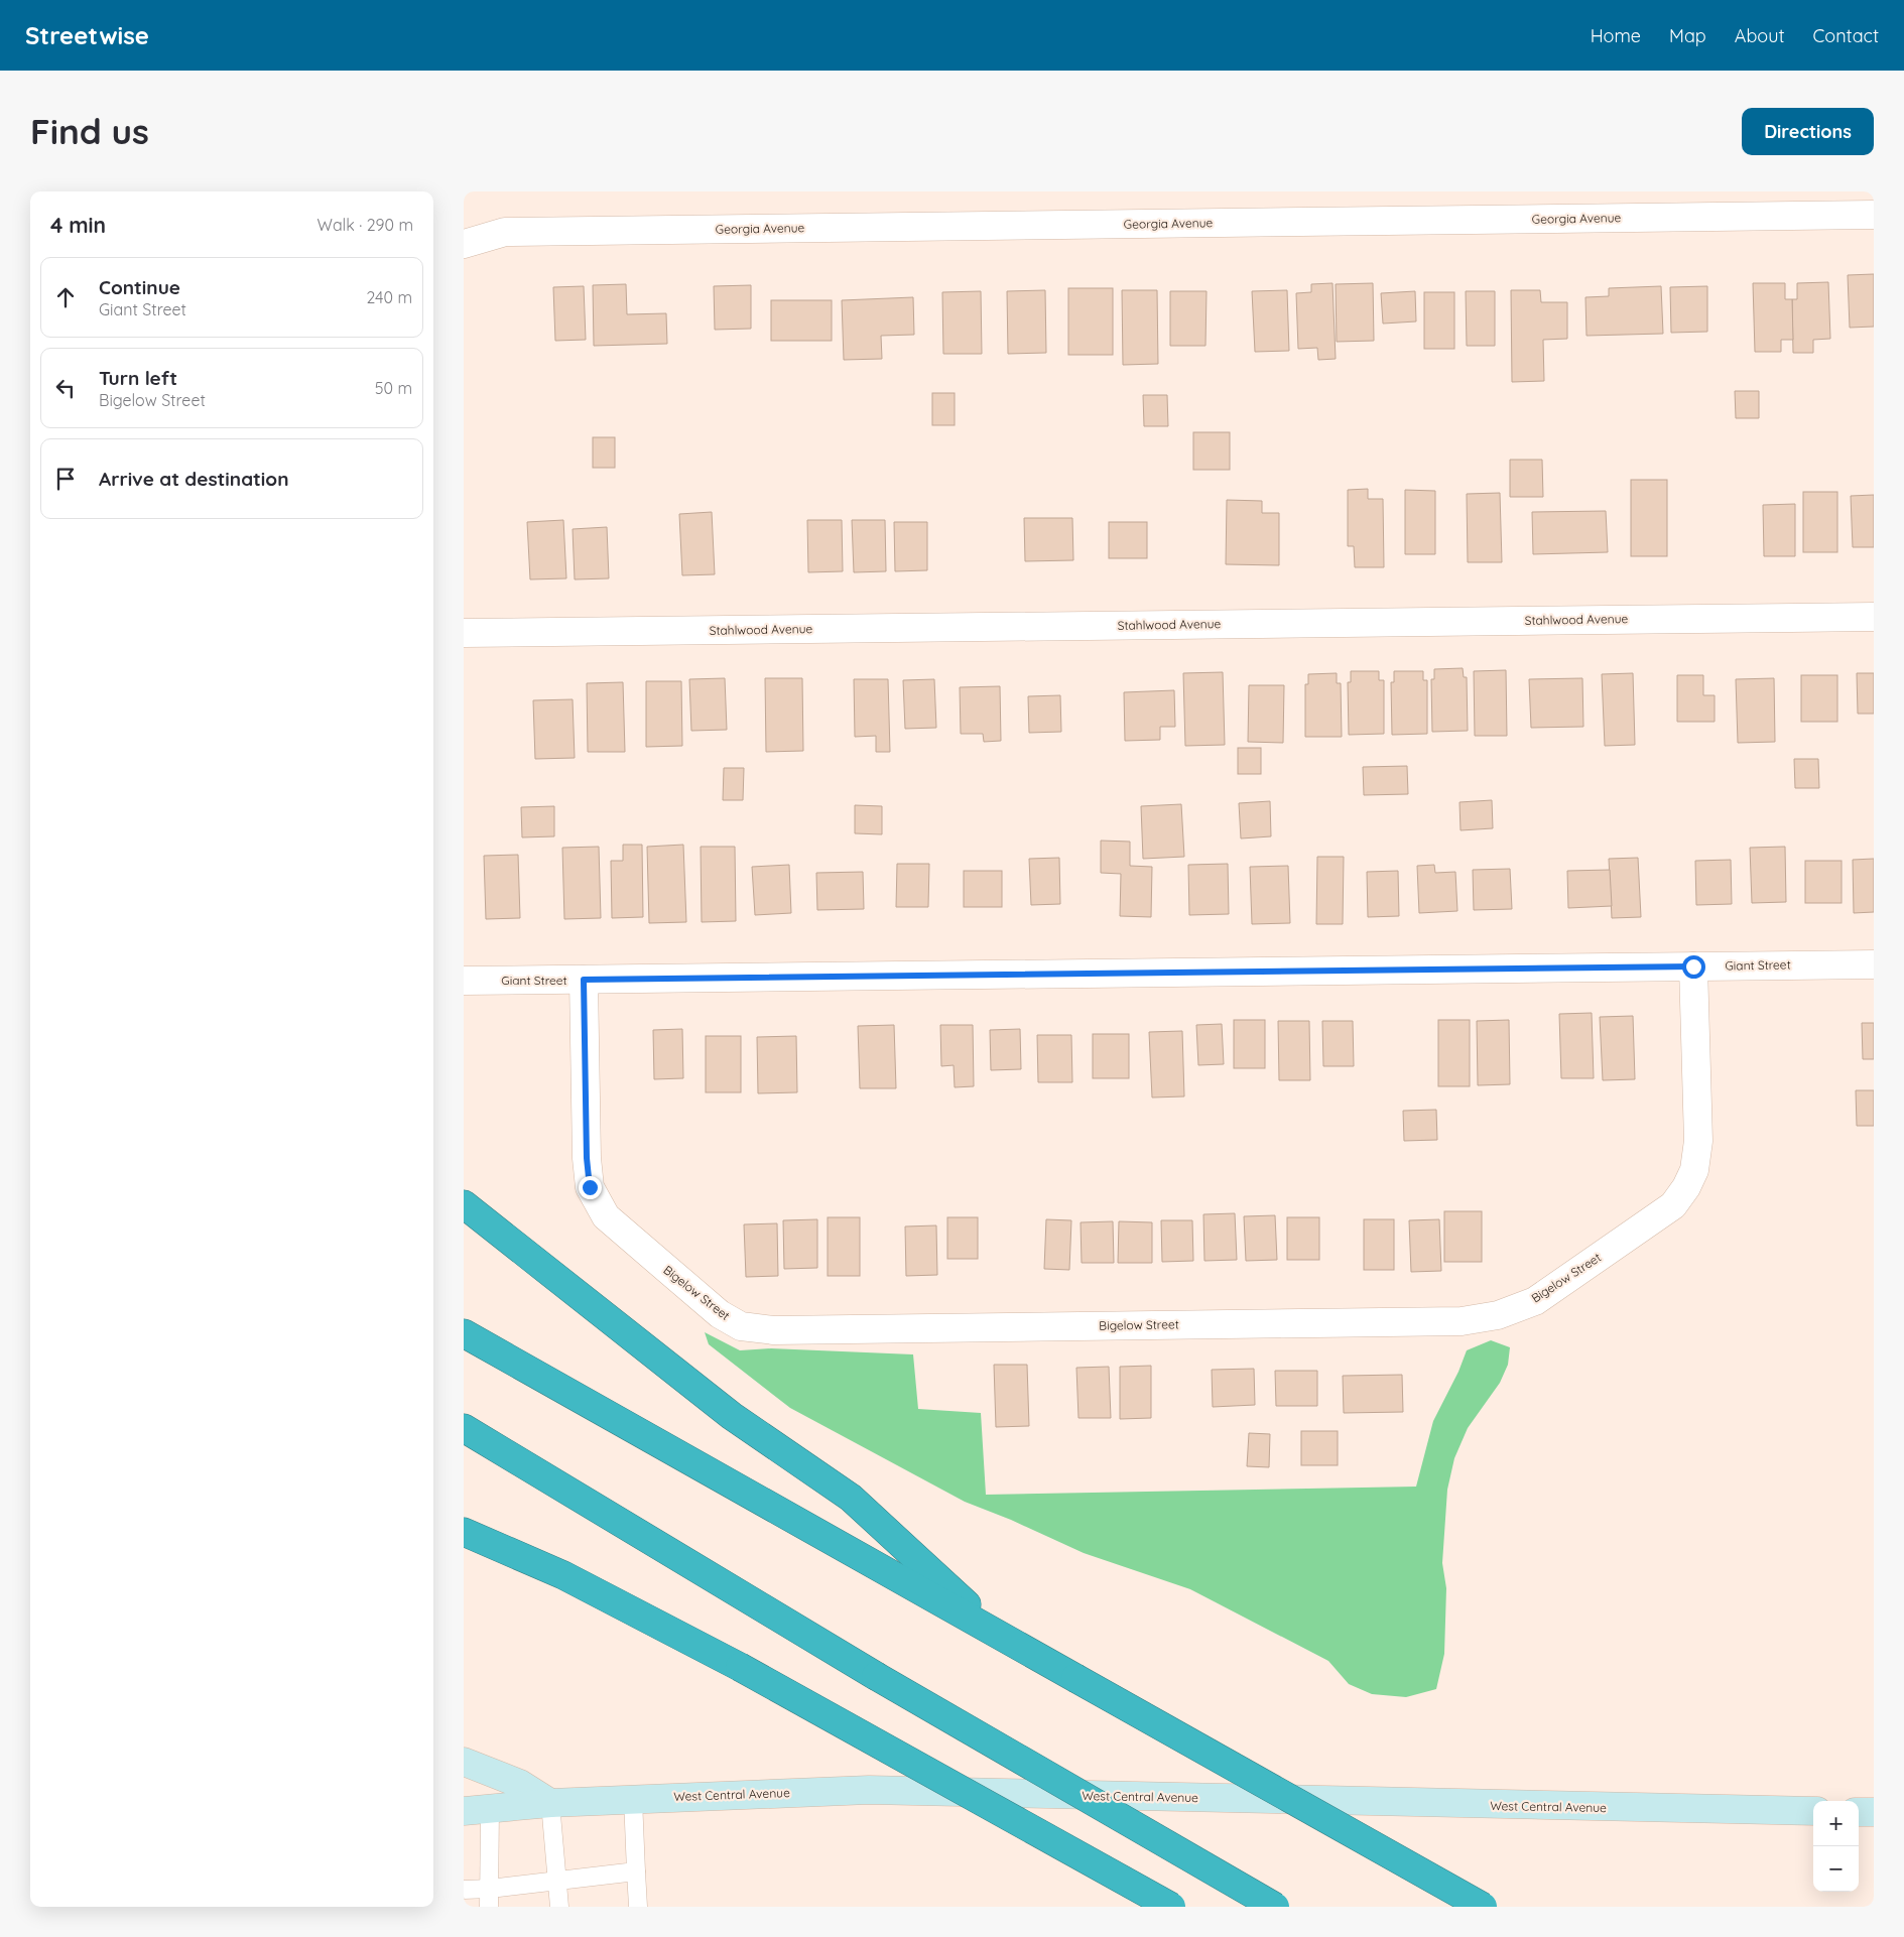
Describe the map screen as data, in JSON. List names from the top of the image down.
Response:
{
  "streets": {
    "main road": ["West Central Avenue"],
    "street": [
      "Georgia Avenue",
      "Stahlwood Avenue",
      "Giant Street",
      "Bigelow Street"
    ]
  },
  "crossings": [
    ["Giant Street", "Bigelow Street"]
  ],
  "page": {
    "header": "Streetwise",
    "nav": [
      "Home",
      "Map",
      "About",
      "Contact"
    ],
    "buttons": "Directions",
    "title": "Find us",
    "heading": ["4 min", "Walk · 290 m"],
    "list": [
      ["Continue", "Giant Street", "240 m"],
      ["Turn left", "Bigelow Street", "50 m"],
      "Arrive at destination"
    ],
    "map_buttons": ["+", "−"]
  }
}
